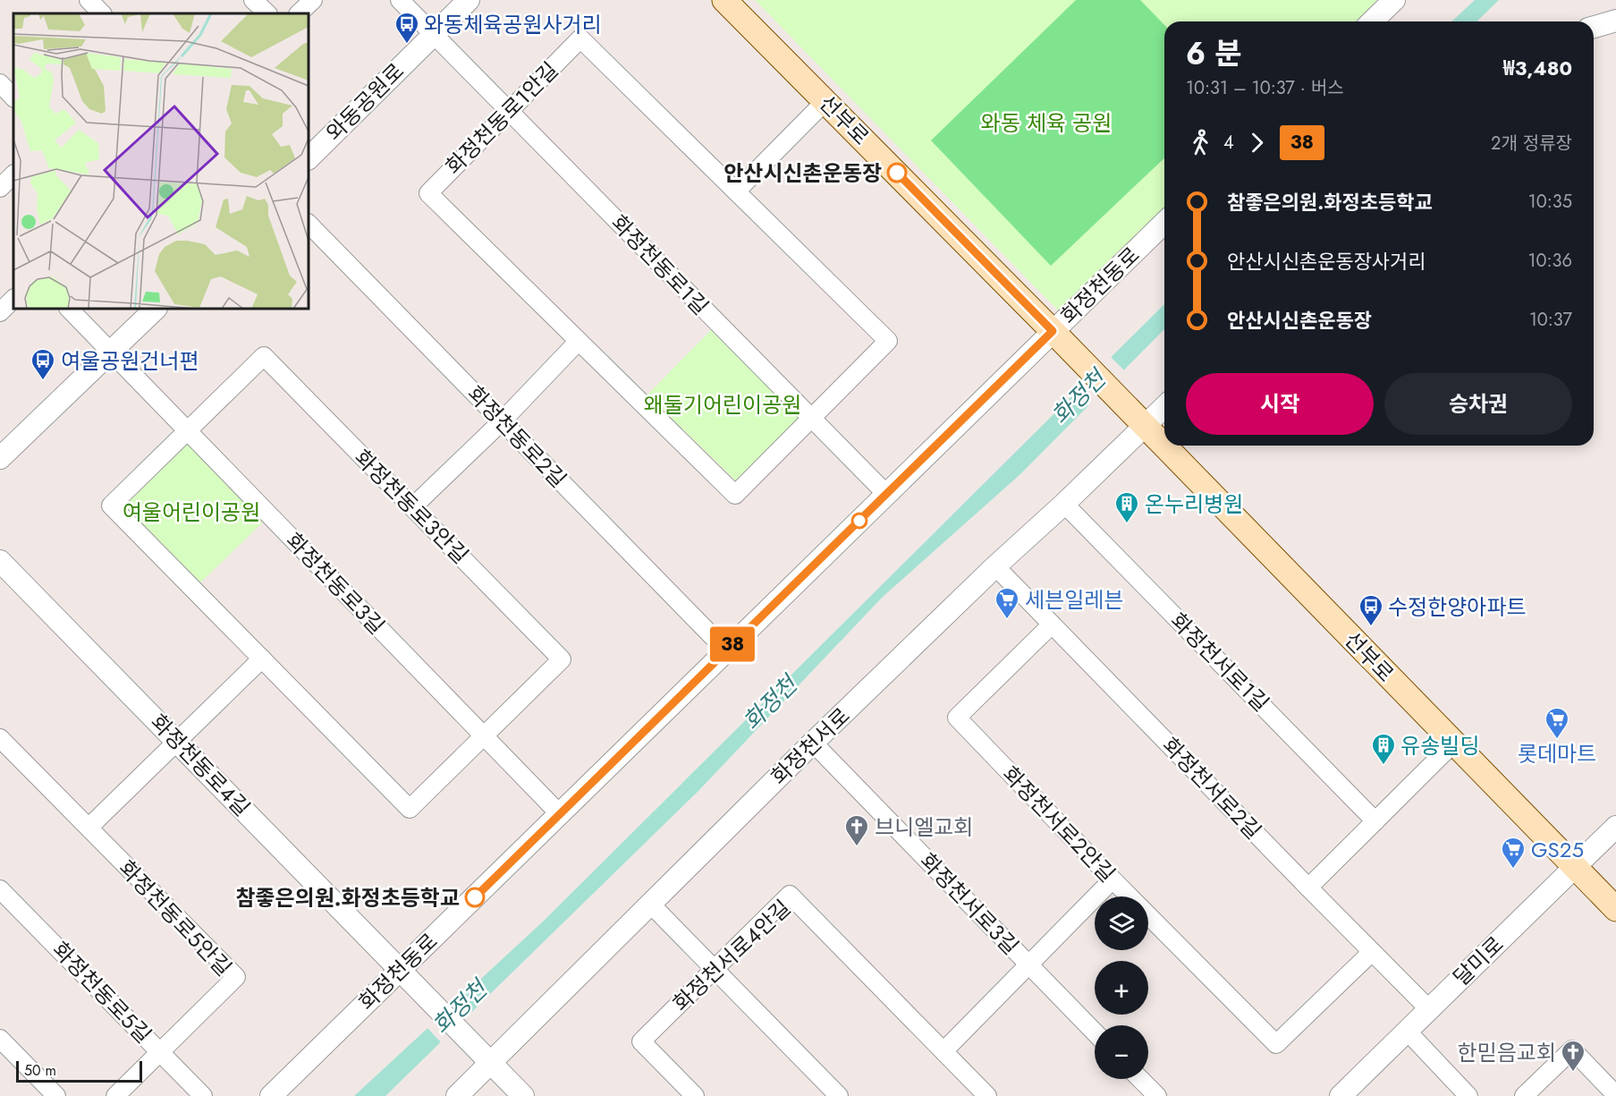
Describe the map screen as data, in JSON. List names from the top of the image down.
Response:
{
  "streets": {
    "main road": ["선부로"],
    "street": [
      "와동공원로",
      "화정천동로1안길",
      "화정천동로1길",
      "화정천동로",
      "화정천동로2길",
      "화정천동로3안길",
      "화정천동로3길",
      "화정천서로1길",
      "화정천서로",
      "화정천동로4길",
      "화정천서로2길",
      "화정천서로2안길",
      "화정천서로3길",
      "화정천동로5안길",
      "화정천서로4안길",
      "달미로",
      "화정천동로5길"
    ]
  },
  "crossings": [
    ["와동공원로", "화정천동로1길"],
    ["화정천동로1안길", "화정천동로1길"],
    ["선부로", "화정천동로"],
    ["선부로", "화정천서로"],
    ["선부로", "달미로"],
    ["화정천동로1길", "화정천동로"],
    ["화정천동로", "화정천동로2길"],
    ["화정천동로", "화정천동로3길"],
    ["화정천동로", "화정천동로4길"],
    ["화정천동로3안길", "화정천동로3길"],
    ["화정천서로1길", "화정천서로"],
    ["화정천서로", "화정천동로4길"],
    ["화정천서로", "화정천서로2길"],
    ["화정천서로", "화정천서로3길"],
    ["화정천서로2길", "화정천서로2안길"],
    ["화정천서로2길", "달미로"],
    ["화정천동로5안길", "화정천동로5길"]
  ],
  "water": ["화정천"],
  "parks": ["와동 체육 공원", "왜둘기어린이공원", "여울어린이공원"],
  "places": {
    "bus stop": ["와동체육공원사거리", "여울공원건너편", "수정한양아파트"],
    "other": ["안산시신촌운동장", "참좋은의원.화정초등학교"],
    "building": ["온누리병원", "유송빌딩"],
    "supermarket": ["세븐일레븐", "롯데마트", "GS25"],
    "church": ["브니엘교회", "한믿음교회"]
  },
  "lines": ["bus line 38"],
  "scale_bar": "50 m",
  "page": {
    "on_map": "38",
    "heading": ["6 분", "10:31 – 10:37 · 버스", "₩3,480"],
    "legs": ["4", "38", "2개 정류장"],
    "list": [
      {
        "name": "참좋은의원.화정초등학교",
        "value": "10:35"
      },
      {
        "name": "안산시신촌운동장사거리",
        "value": "10:36"
      },
      {
        "name": "안산시신촌운동장",
        "value": "10:37"
      }
    ],
    "buttons": ["시작", "승차권"],
    "map_buttons": ["+", "−"],
    "scale": "50 m"
  }
}
